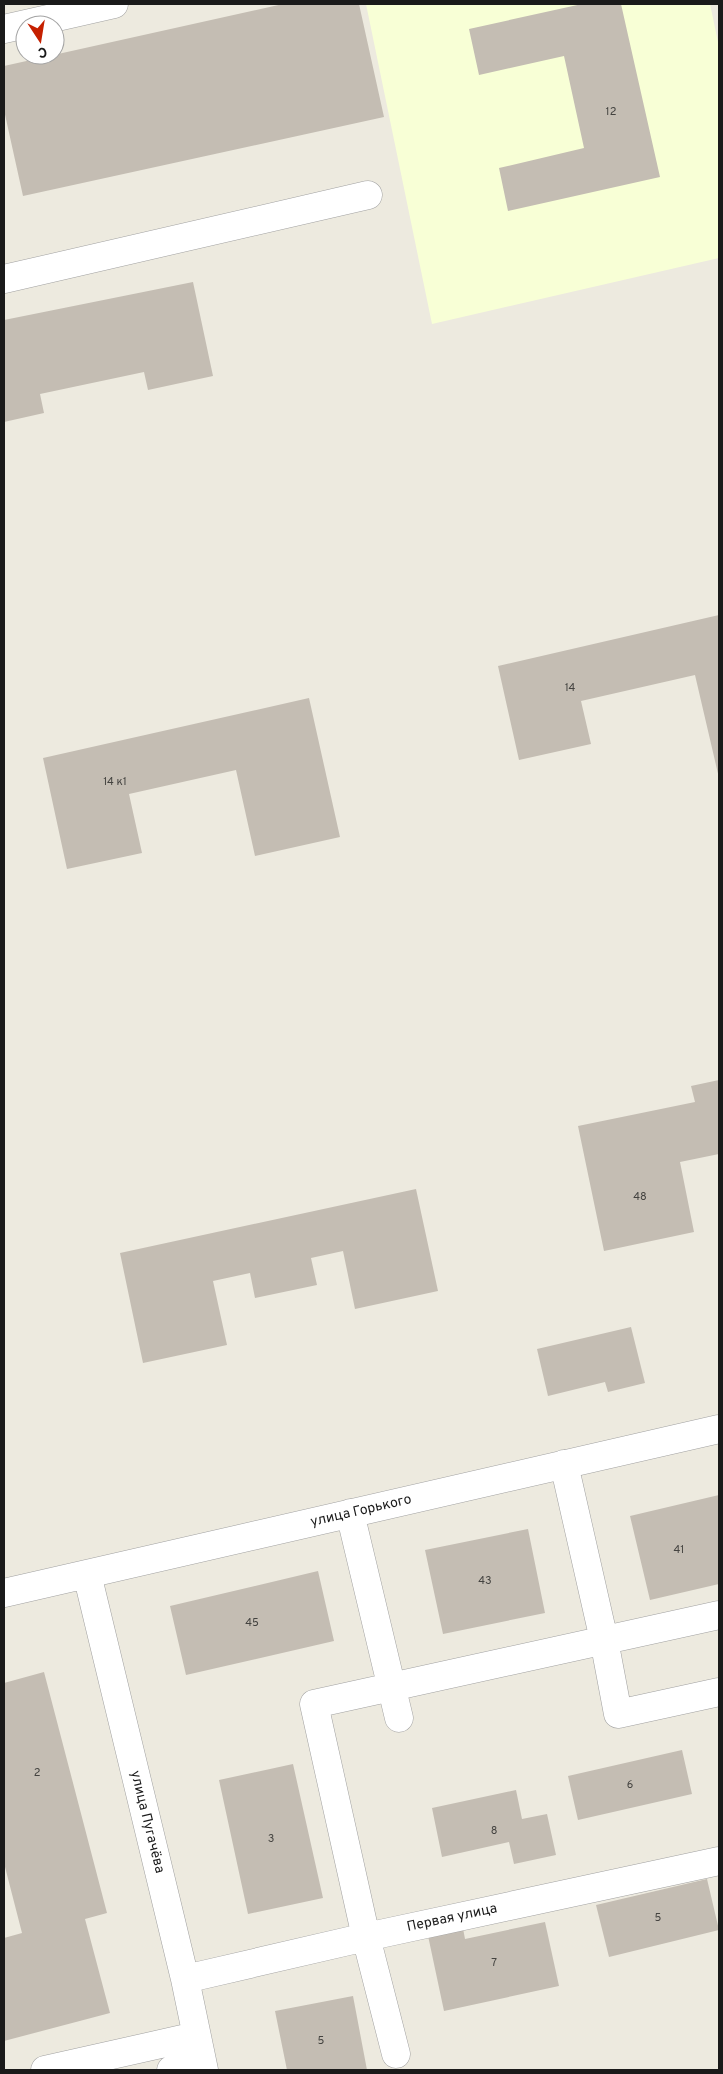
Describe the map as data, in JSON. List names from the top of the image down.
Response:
{
  "streets": {
    "street": ["улица Горького", "улица Пугачёва", "Первая улица"]
  },
  "crossings": [
    ["улица Горького", "улица Пугачёва"],
    ["улица Пугачёва", "Первая улица"]
  ],
  "house_numbers": [
    "12",
    "14",
    "14 к1",
    "48",
    "41",
    "43",
    "45",
    "2",
    "6",
    "8",
    "3",
    "5",
    "7",
    "5"
  ],
  "north": "bottom"
}
